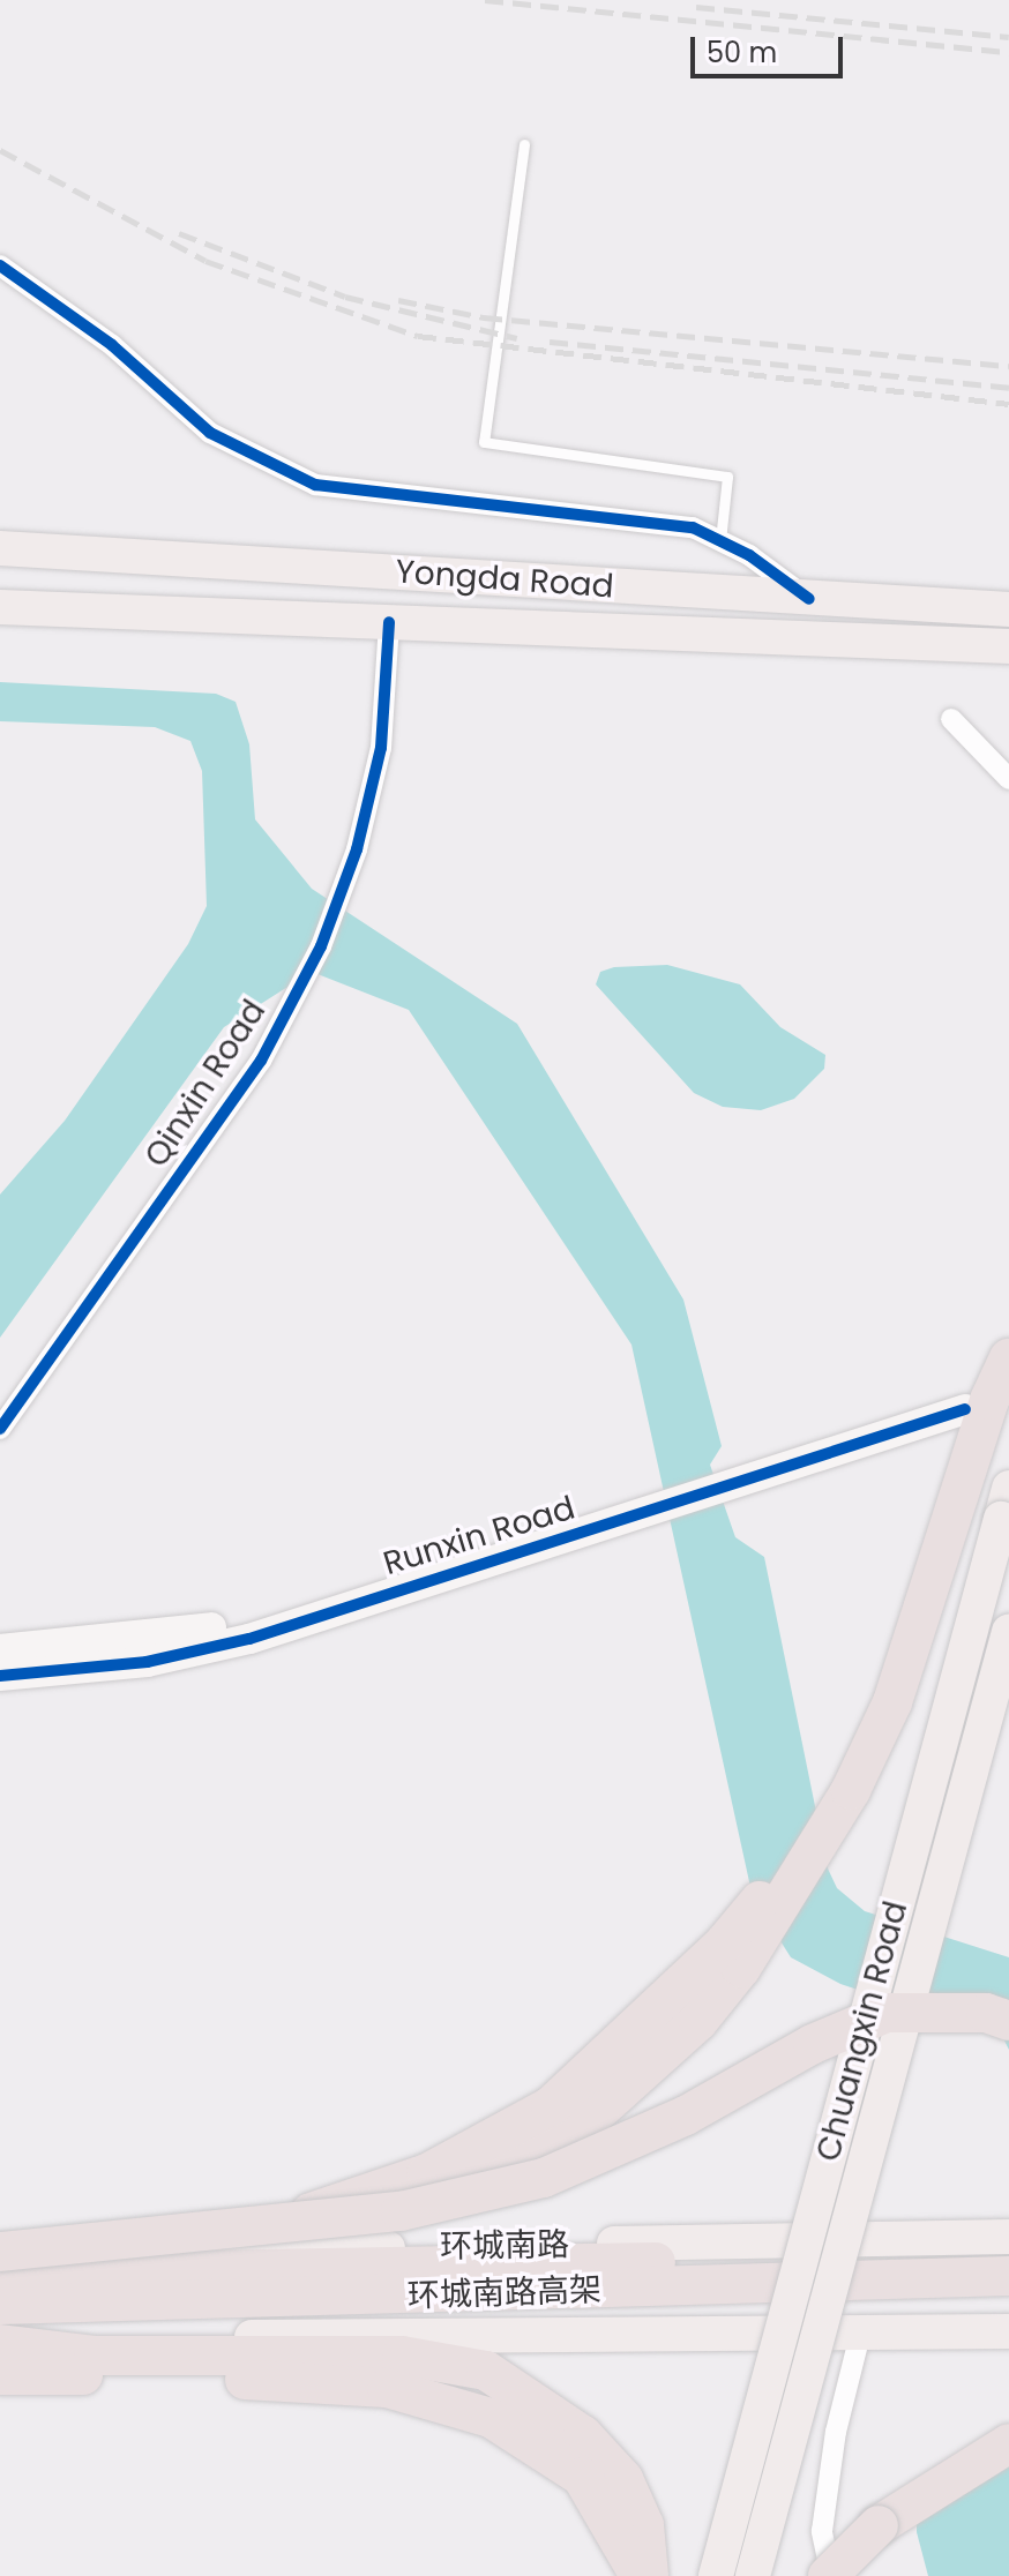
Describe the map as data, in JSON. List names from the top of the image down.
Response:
{
  "streets": {
    "highway": ["环城南路高架"],
    "main road": ["Yongda Road", "Chuangxin Road", "环城南路"],
    "street": ["Qinxin Road", "Runxin Road"]
  },
  "crossings": [
    ["Yongda Road", "Qinxin Road"]
  ],
  "scale_bar": "50 m"
}
